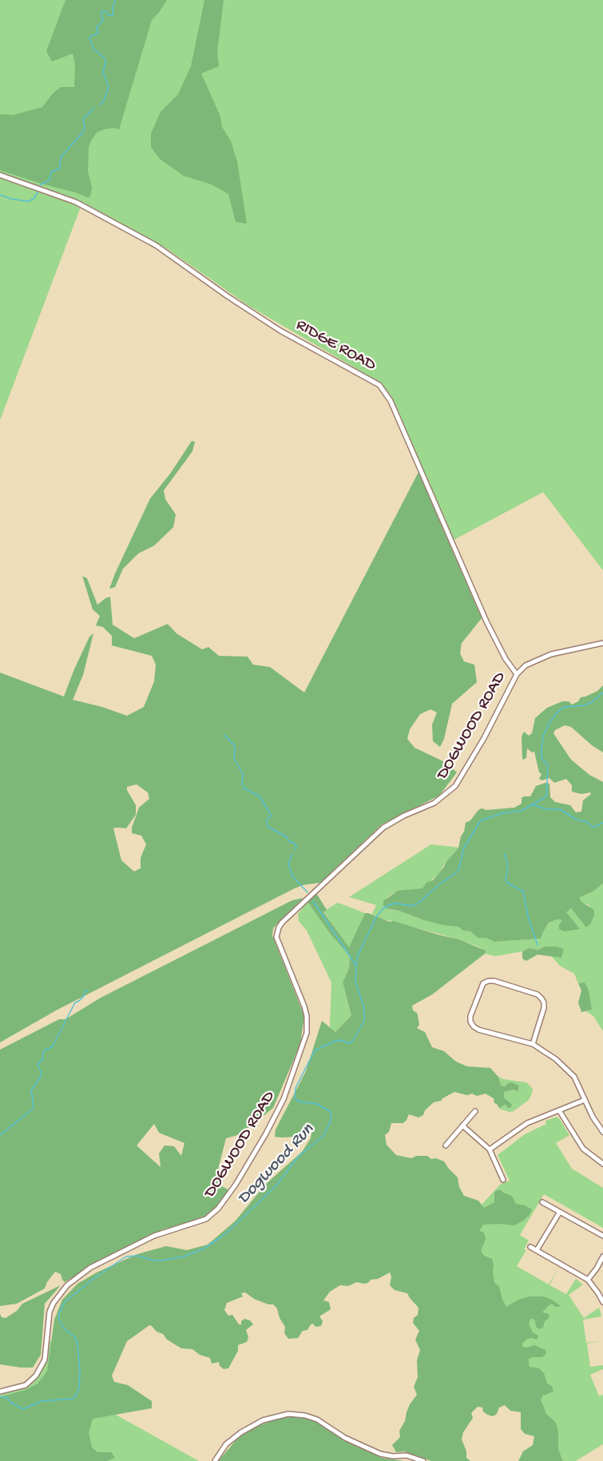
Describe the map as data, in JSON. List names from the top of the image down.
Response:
{
  "streets": {
    "street": ["RIDGE ROAD", "DOGWOOD ROAD"]
  },
  "crossings": [
    ["RIDGE ROAD", "DOGWOOD ROAD"]
  ],
  "water": ["Dogwood Run"]
}
